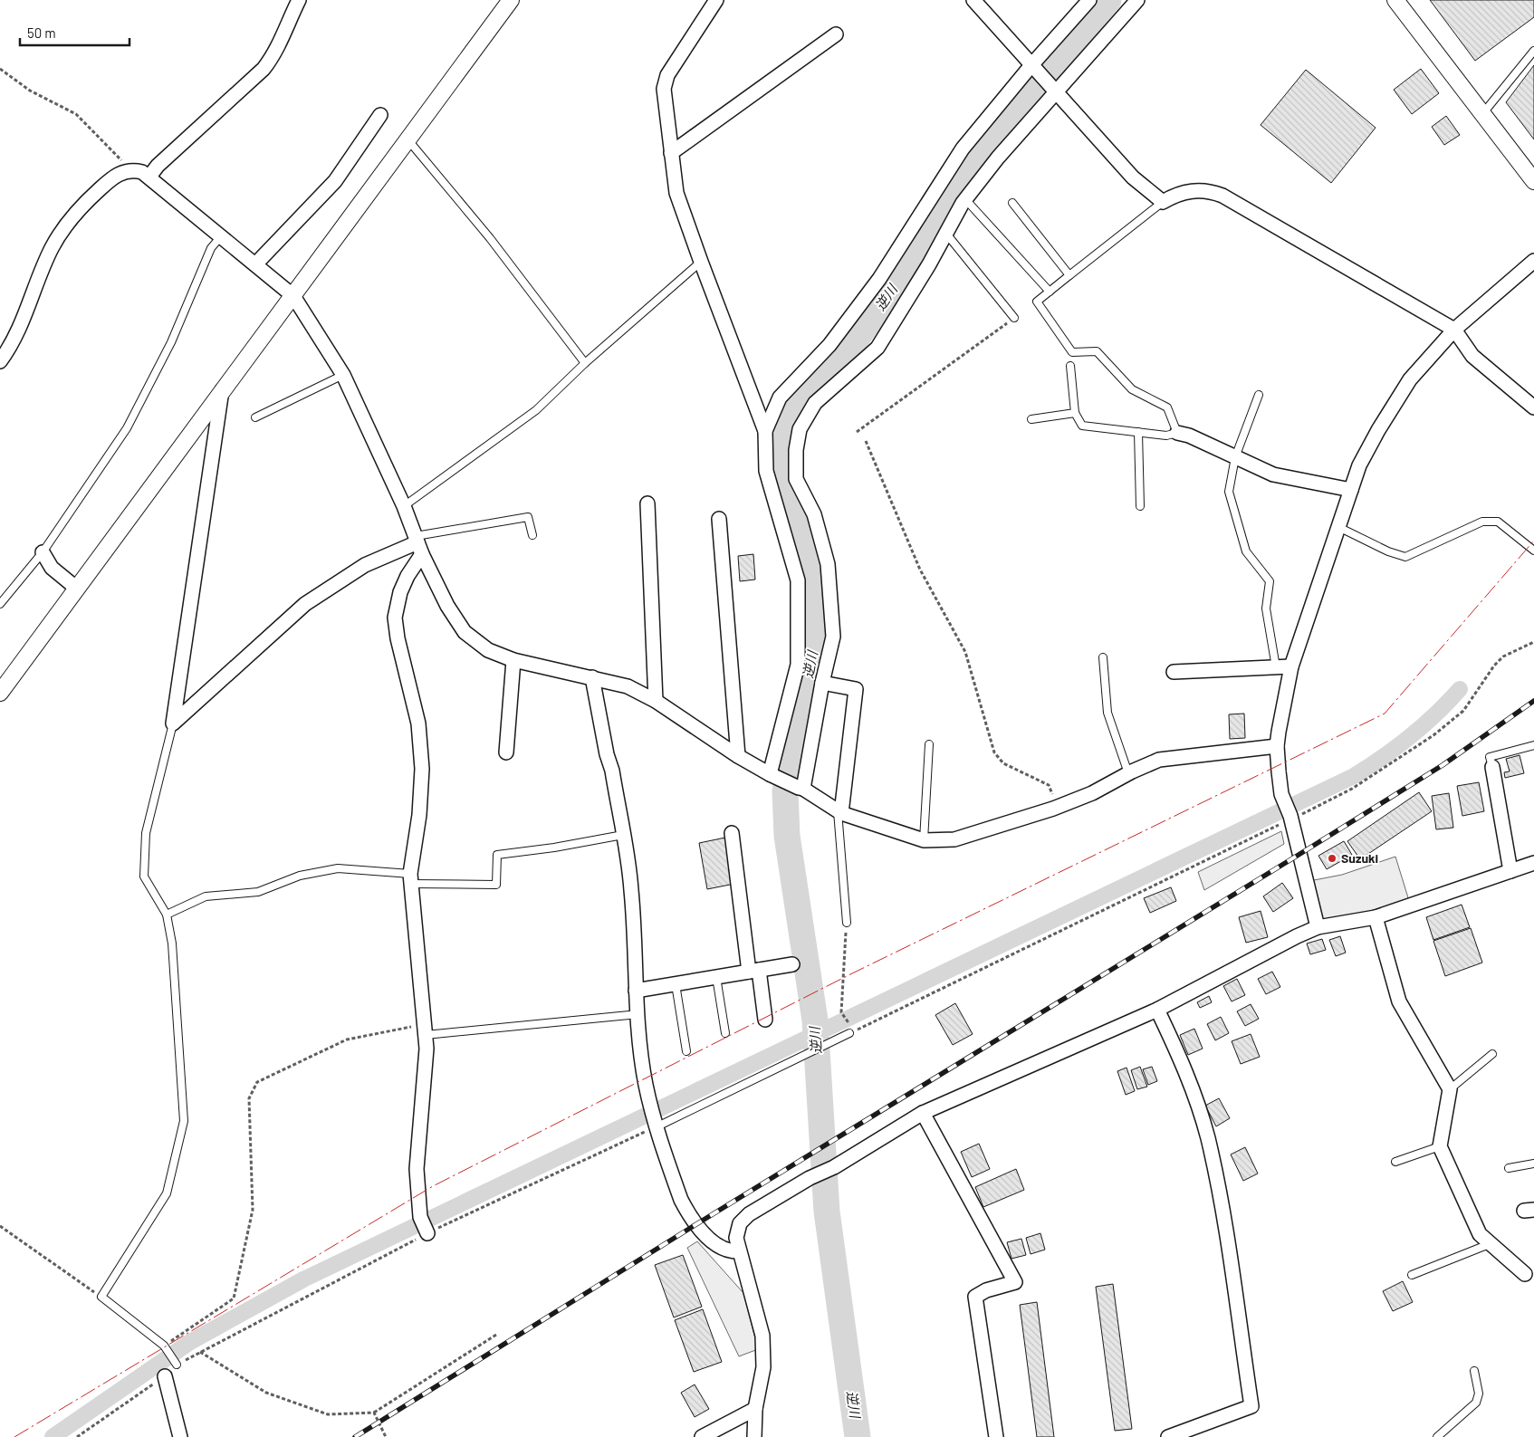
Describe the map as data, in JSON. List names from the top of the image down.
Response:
{
  "water": ["逆川"],
  "places": ["Suzuki"],
  "scale_bar": "50 m"
}
